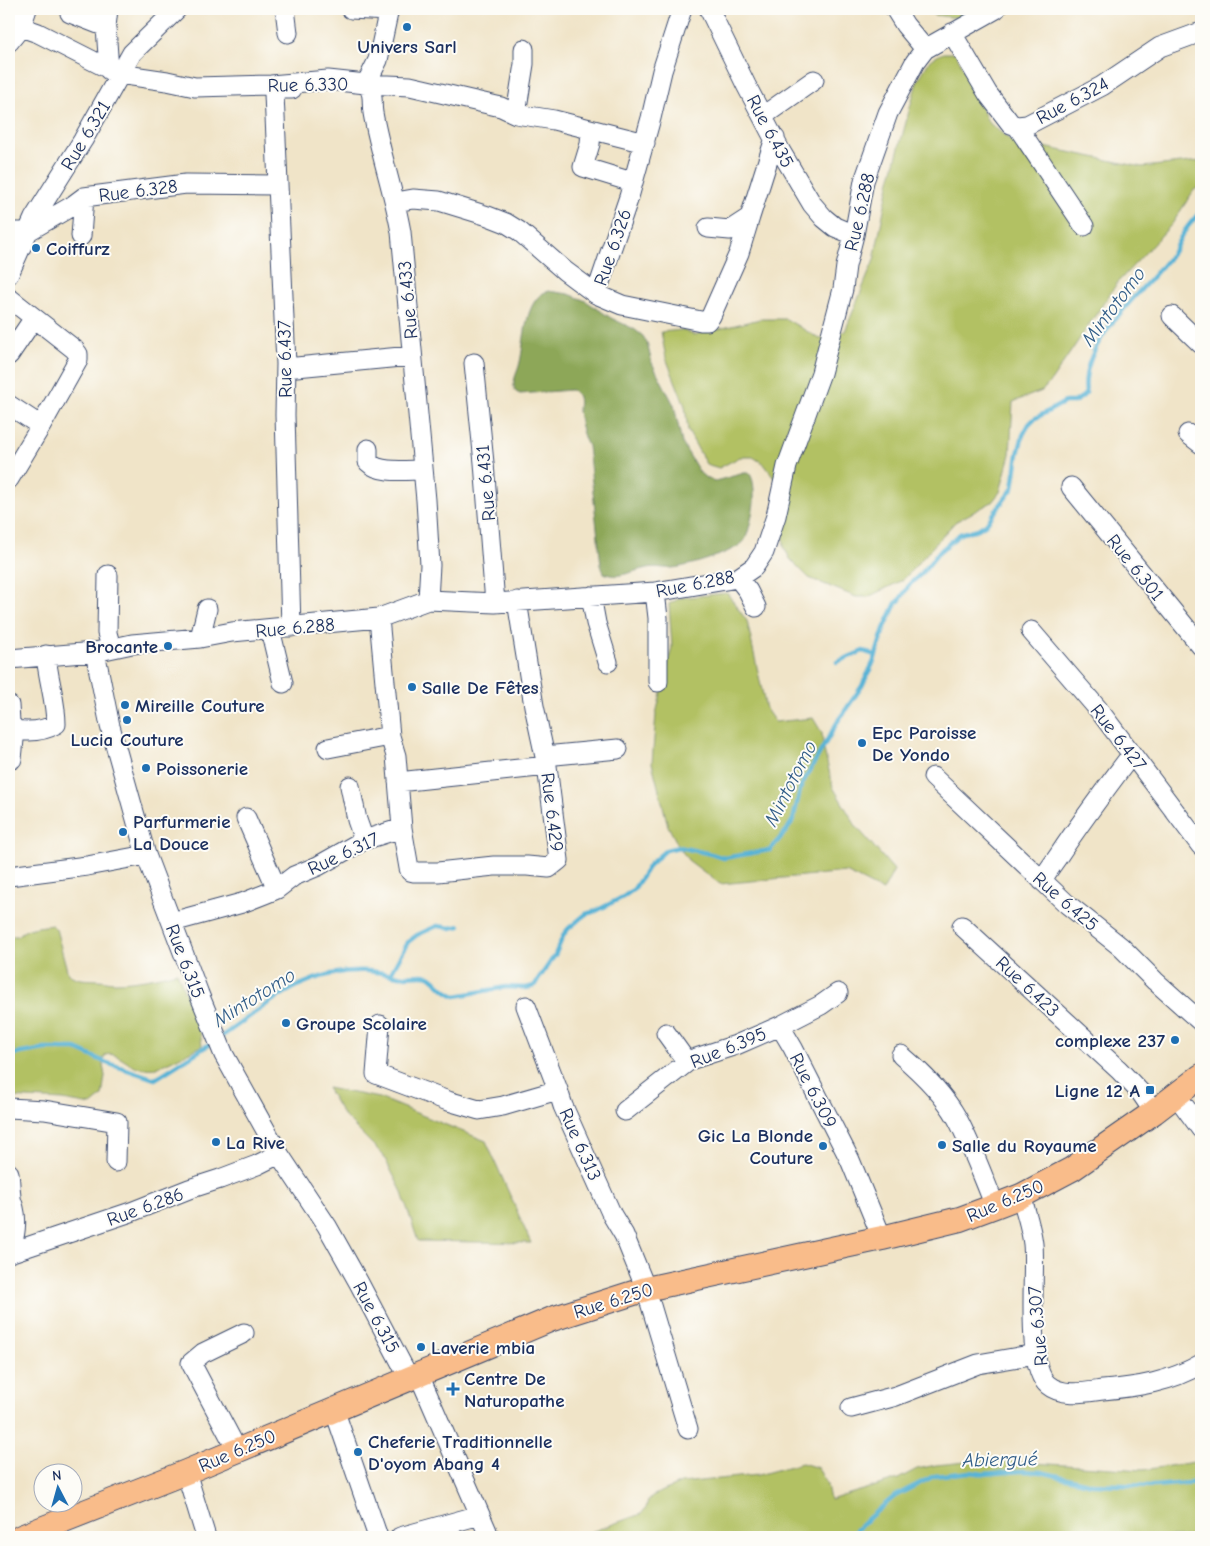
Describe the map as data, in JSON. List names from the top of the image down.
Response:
{
  "streets": {
    "main road": ["Rue 6.250"],
    "street": [
      "Rue 6.330",
      "Rue 6.324",
      "Rue 6.435",
      "Rue 6.321",
      "Rue 6.328",
      "Rue 6.288",
      "Rue 6.326",
      "Rue 6.433",
      "Rue 6.437",
      "Rue 6.431",
      "Rue 6.301",
      "Rue 6.427",
      "Rue 6.429",
      "Rue 6.317",
      "Rue 6.425",
      "Rue 6.315",
      "Rue 6.423",
      "Rue 6.395",
      "Rue 6.309",
      "Rue 6.313",
      "Rue 6.286",
      "Rue 6.307"
    ]
  },
  "crossings": [
    ["Rue 6.330", "Rue 6.321"],
    ["Rue 6.330", "Rue 6.326"],
    ["Rue 6.330", "Rue 6.433"],
    ["Rue 6.330", "Rue 6.437"],
    ["Rue 6.324", "Rue 6.288"],
    ["Rue 6.435", "Rue 6.288"],
    ["Rue 6.321", "Rue 6.328"],
    ["Rue 6.328", "Rue 6.437"],
    ["Rue 6.288", "Rue 6.433"],
    ["Rue 6.288", "Rue 6.437"],
    ["Rue 6.288", "Rue 6.431"],
    ["Rue 6.288", "Rue 6.429"],
    ["Rue 6.288", "Rue 6.317"],
    ["Rue 6.288", "Rue 6.315"],
    ["Rue 6.326", "Rue 6.433"],
    ["Rue 6.433", "Rue 6.437"],
    ["Rue 6.429", "Rue 6.317"],
    ["Rue 6.317", "Rue 6.315"],
    ["Rue 6.315", "Rue 6.250"],
    ["Rue 6.315", "Rue 6.286"],
    ["Rue 6.423", "Rue 6.250"],
    ["Rue 6.395", "Rue 6.309"],
    ["Rue 6.309", "Rue 6.250"],
    ["Rue 6.313", "Rue 6.250"],
    ["Rue 6.250", "Rue 6.307"]
  ],
  "water": ["Mintotomo", "Abiergué"],
  "places": {
    "other": [
      "Univers Sarl",
      "Coiffurz",
      "Brocante",
      "Salle De Fêtes",
      "Mireille Couture",
      "Lucia Couture",
      "Epc Paroisse De Yondo",
      "Poissonerie",
      "Parfurmerie La Douce",
      "Groupe Scolaire",
      "complexe 237",
      "La Rive",
      "Salle du Royaume",
      "Gic La Blonde Couture",
      "Laverie mbia",
      "Cheferie Traditionnelle D'oyom Abang 4"
    ],
    "transit": ["Ligne 12 A"],
    "health": ["Centre De Naturopathe"]
  },
  "north": "top"
}
